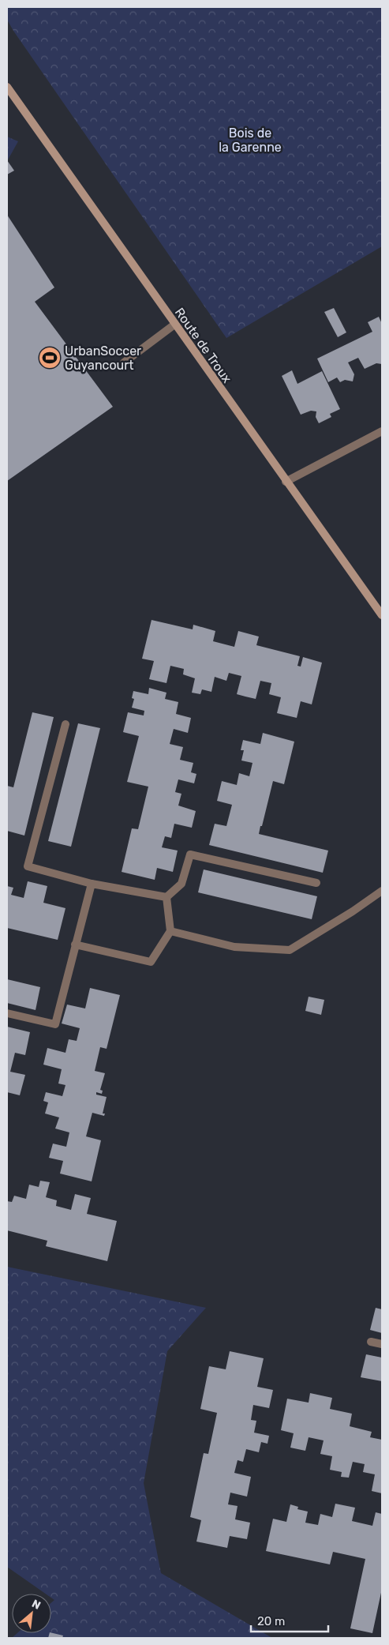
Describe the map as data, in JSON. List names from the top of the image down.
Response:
{
  "streets": {
    "street": ["Route de Troux"]
  },
  "parks": ["Bois de la Garenne"],
  "places": {
    "sports": ["UrbanSoccer Guyancourt"]
  },
  "scale_bar": "20 m",
  "north": "top right"
}
